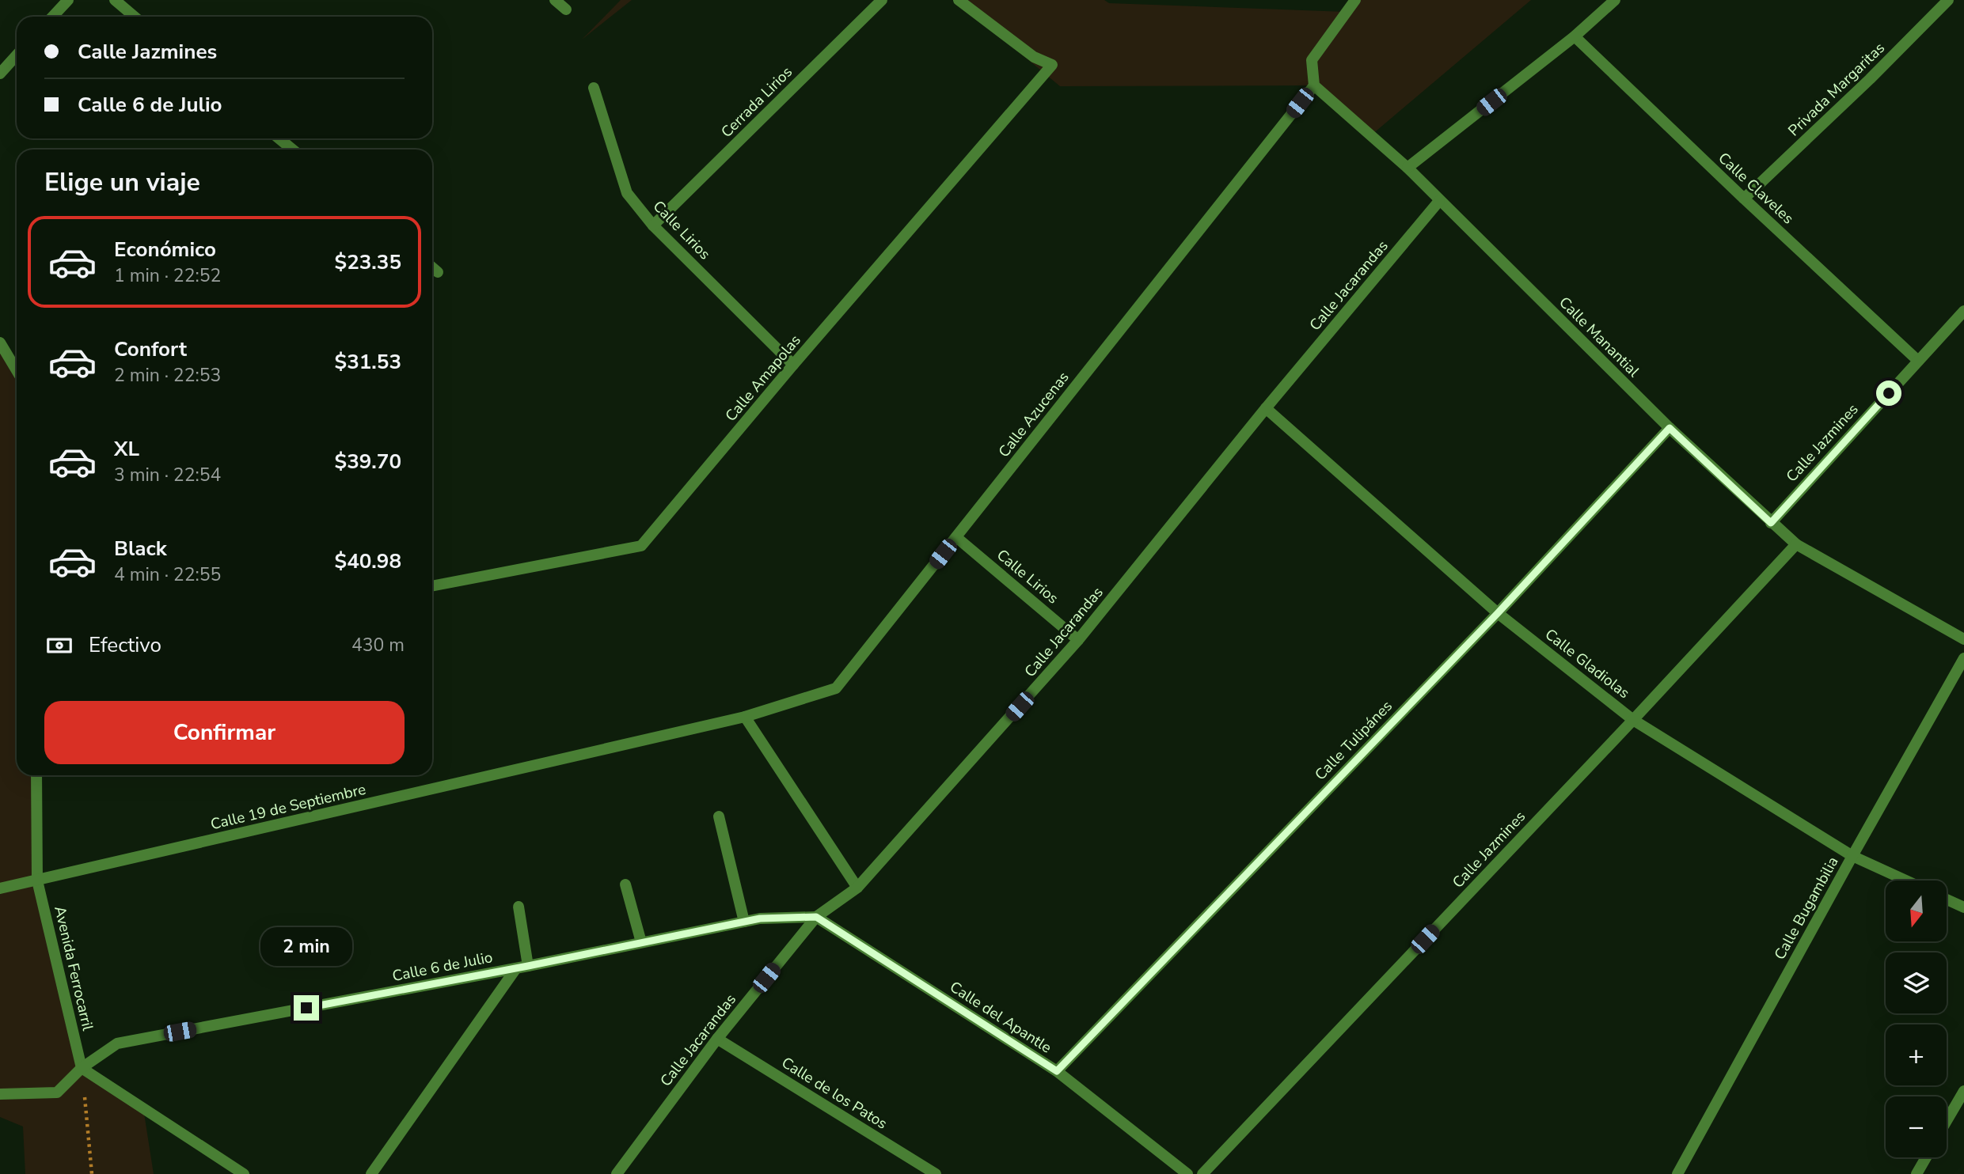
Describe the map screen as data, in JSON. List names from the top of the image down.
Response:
{
  "streets": {
    "street": [
      "Privada Margaritas",
      "Cerrada Lirios",
      "Calle Claveles",
      "Calle Lirios",
      "Calle Jacarandas",
      "Calle Manantial",
      "Calle Amapolas",
      "Calle Azucenas",
      "Calle Jazmines",
      "Calle Gladiolas",
      "Calle Tulipánes",
      "Calle 19 de Septiembre",
      "Calle Bugambilia",
      "Calle 6 de Julio",
      "Avenida Ferrocarril",
      "Calle del Apantle",
      "Calle de los Patos"
    ]
  },
  "crossings": [
    ["Privada Margaritas", "Calle Claveles"],
    ["Cerrada Lirios", "Calle Lirios"],
    ["Calle Claveles", "Calle Jazmines"],
    ["Calle Lirios", "Calle Jacarandas"],
    ["Calle Lirios", "Calle Amapolas"],
    ["Calle Lirios", "Calle Azucenas"],
    ["Calle Jacarandas", "Calle Manantial"],
    ["Calle Jacarandas", "Calle Gladiolas"],
    ["Calle Jacarandas", "Calle 6 de Julio"],
    ["Calle Jacarandas", "Calle del Apantle"],
    ["Calle Jacarandas", "Calle de los Patos"],
    ["Calle Manantial", "Calle Azucenas"],
    ["Calle Manantial", "Calle Jazmines"],
    ["Calle Manantial", "Calle Tulipánes"],
    ["Calle Azucenas", "Calle 19 de Septiembre"],
    ["Calle Jazmines", "Calle Gladiolas"],
    ["Calle Gladiolas", "Calle Tulipánes"],
    ["Calle Gladiolas", "Calle Bugambilia"],
    ["Calle Tulipánes", "Calle del Apantle"],
    ["Calle 19 de Septiembre", "Avenida Ferrocarril"],
    ["Calle 6 de Julio", "Avenida Ferrocarril"],
    ["Calle 6 de Julio", "Calle del Apantle"]
  ],
  "north": "bottom",
  "page": {
    "banner": ["Calle Jazmines", "Calle 6 de Julio"],
    "heading": "Elige un viaje",
    "list": [
      {
        "name": "Económico",
        "note": "1 min · 22:52",
        "value": "$23.35"
      },
      {
        "name": "Confort",
        "note": "2 min · 22:53",
        "value": "$31.53"
      },
      {
        "name": "XL",
        "note": "3 min · 22:54",
        "value": "$39.70"
      },
      {
        "name": "Black",
        "note": "4 min · 22:55",
        "value": "$40.98"
      }
    ],
    "pay": ["Efectivo", "430 m"],
    "buttons": "Confirmar",
    "map_buttons": ["+", "−"],
    "bubble": "2 min"
  }
}
